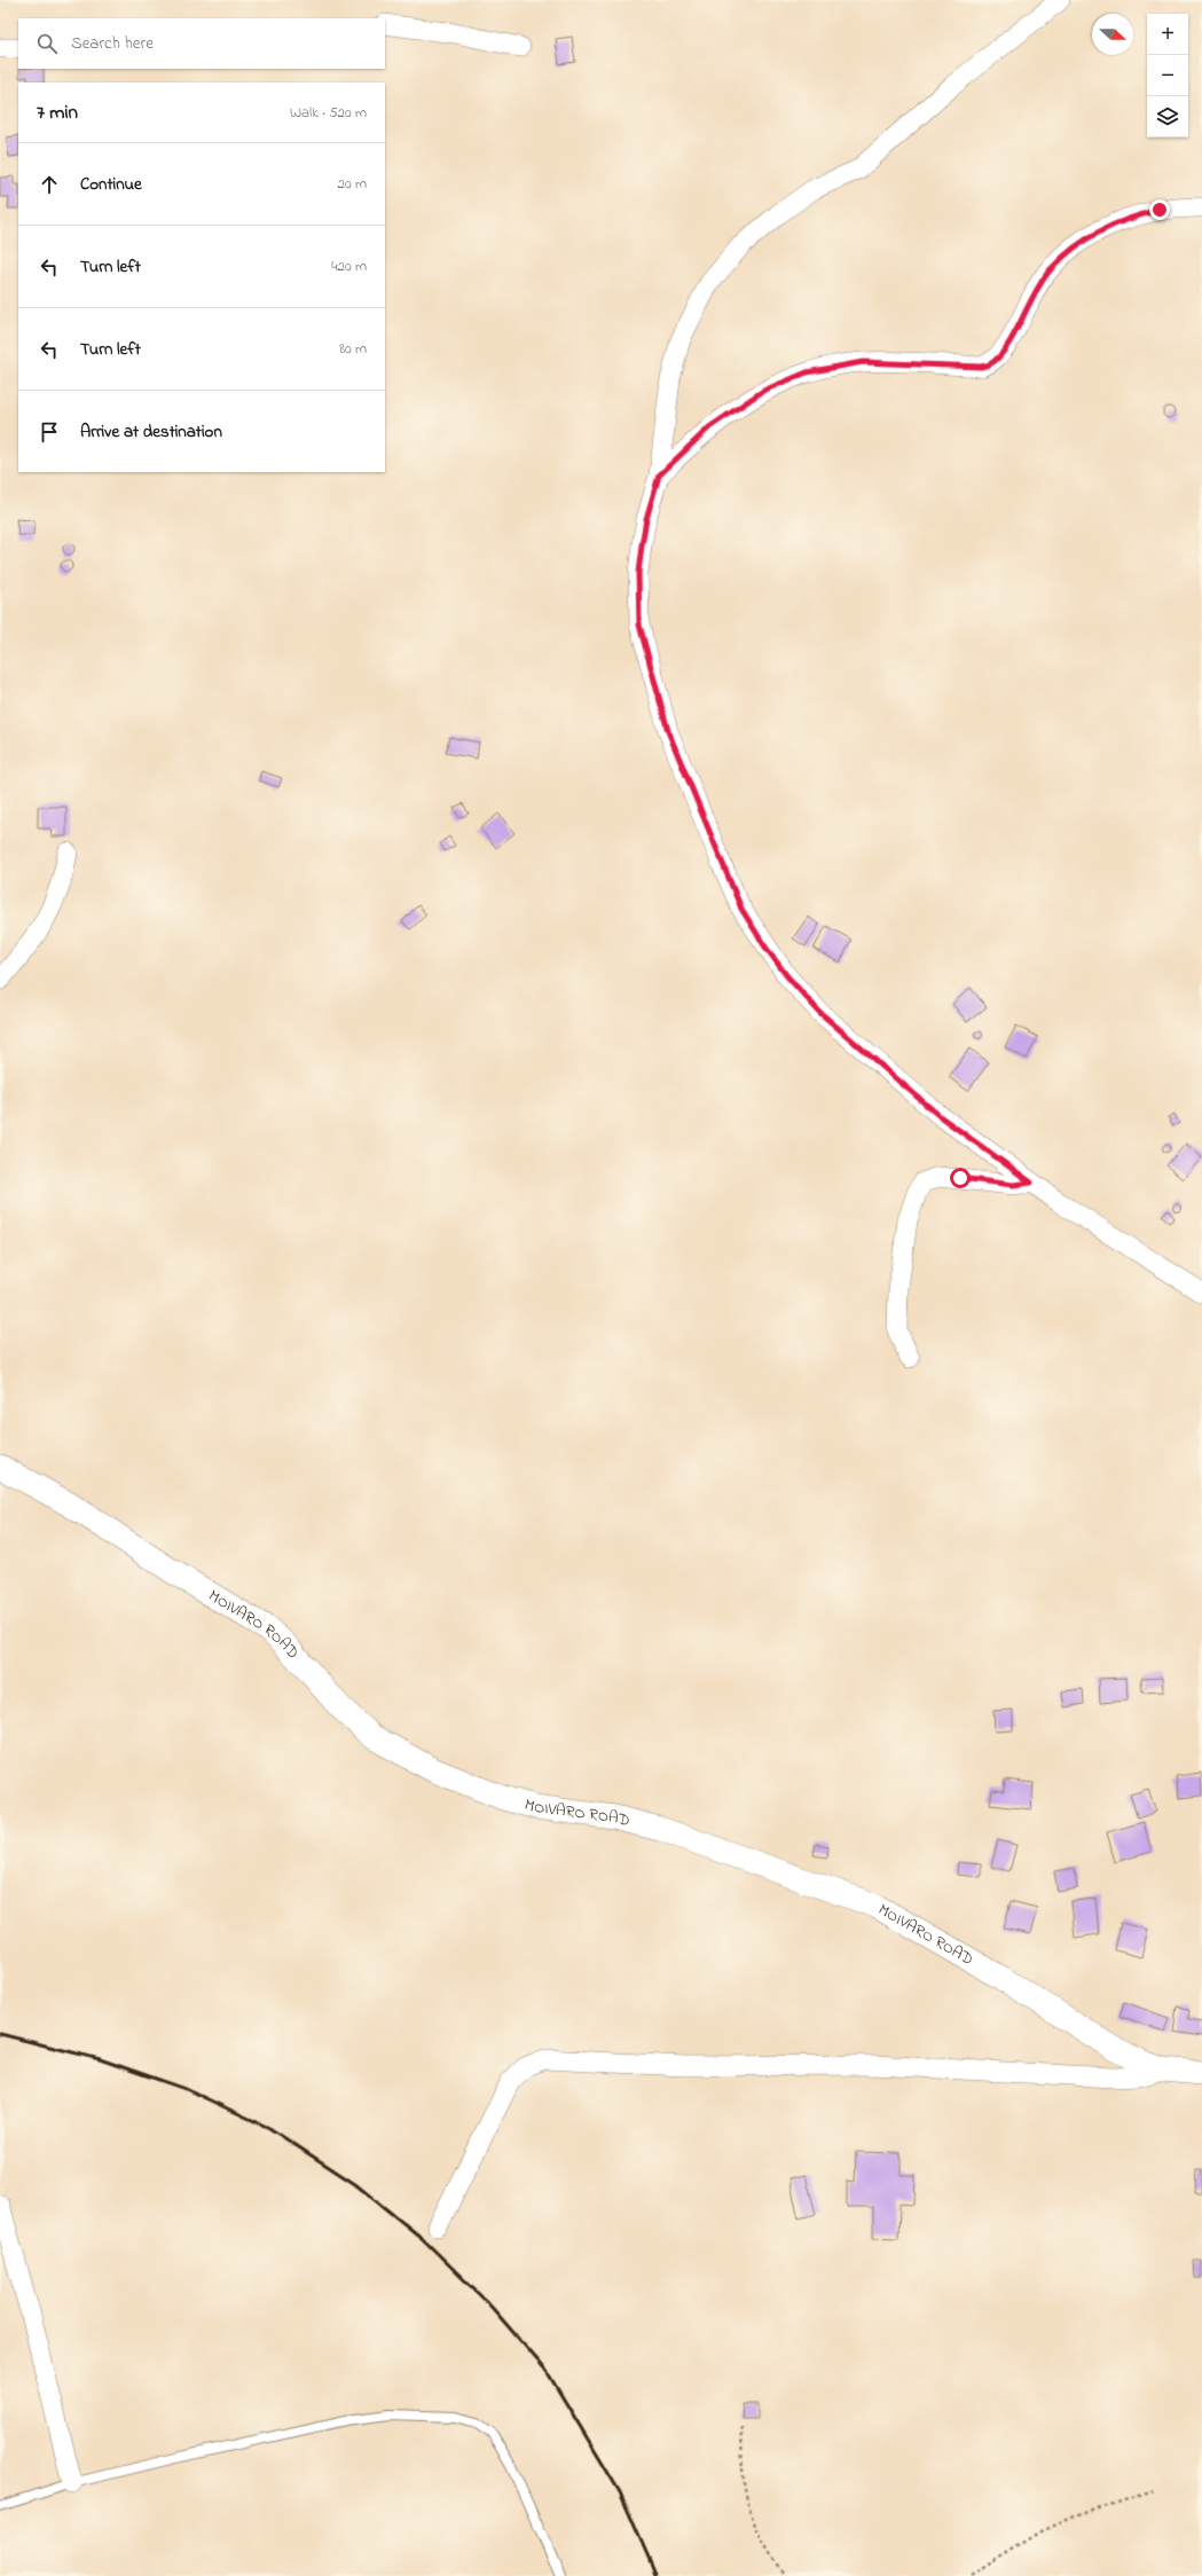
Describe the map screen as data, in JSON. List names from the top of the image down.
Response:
{
  "streets": {
    "street": ["MOIVARO ROAD"]
  },
  "north": "right",
  "page": {
    "map_buttons": ["+", "−"],
    "search": "Search here",
    "heading": ["7 min", "Walk · 520 m"],
    "list": [
      ["Continue", "20 m"],
      ["Turn left", "420 m"],
      ["Turn left", "80 m"],
      "Arrive at destination"
    ]
  }
}
